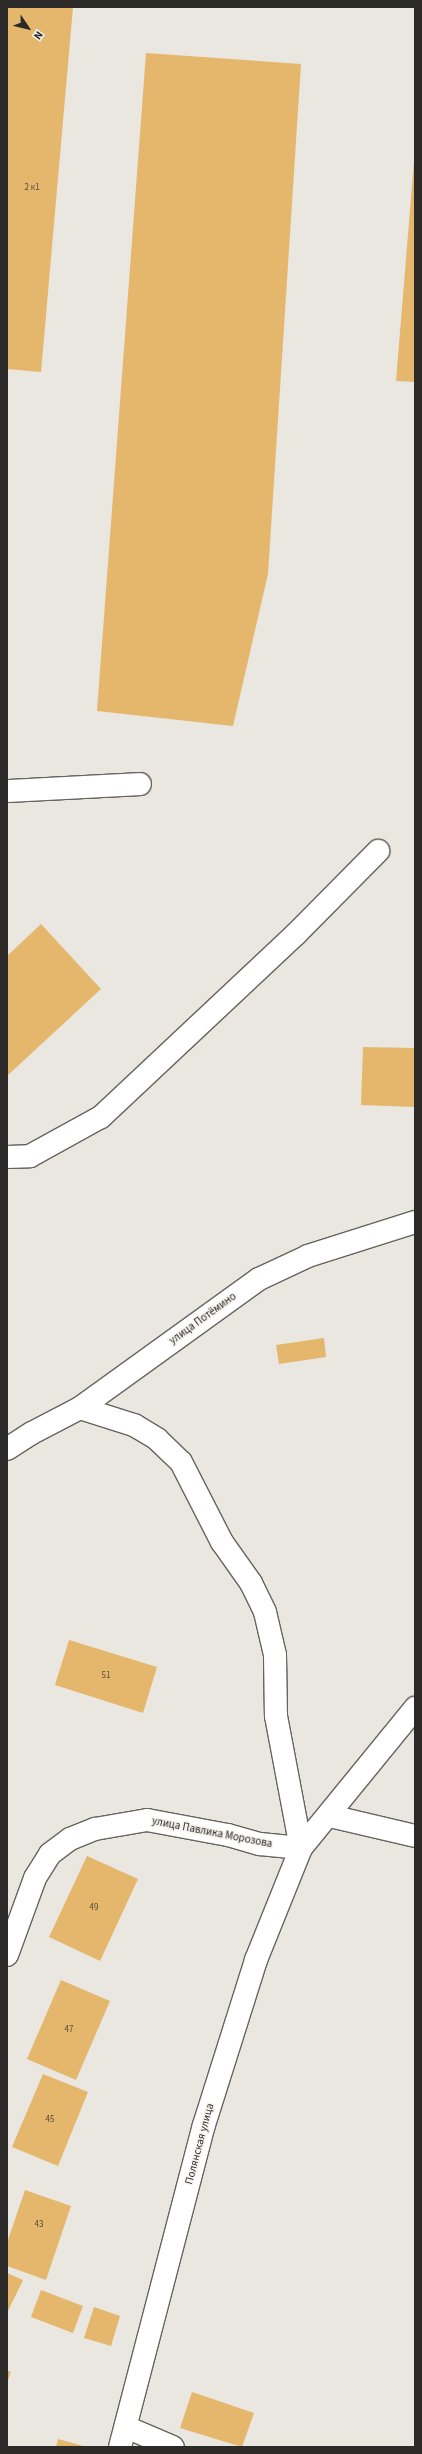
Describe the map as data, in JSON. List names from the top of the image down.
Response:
{
  "streets": {
    "street": ["улица Потёмино", "улица Павлика Морозова", "Полянская улица"]
  },
  "crossings": [
    ["улица Павлика Морозова", "Полянская улица"]
  ],
  "house_numbers": [
    "2 к1",
    "51",
    "49",
    "47",
    "45",
    "43"
  ],
  "north": "bottom right"
}
